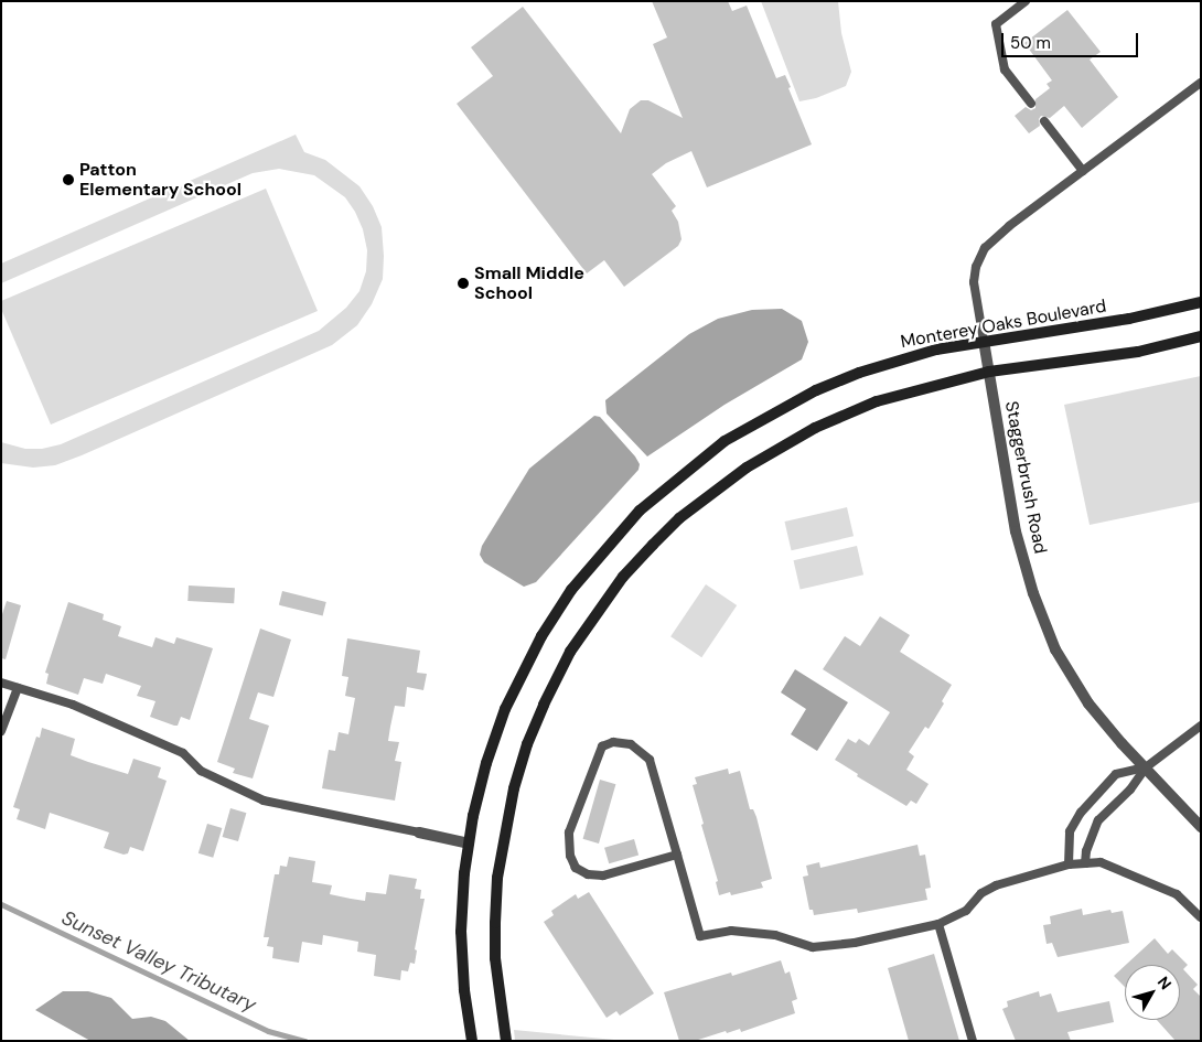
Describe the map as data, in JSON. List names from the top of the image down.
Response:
{
  "streets": {
    "street": ["Monterey Oaks Boulevard", "Staggerbrush Road"]
  },
  "crossings": [
    ["Monterey Oaks Boulevard", "Staggerbrush Road"]
  ],
  "water": ["Sunset Valley Tributary"],
  "places": ["Patton Elementary School", "Small Middle School"],
  "scale_bar": "50 m",
  "north": "top right"
}
